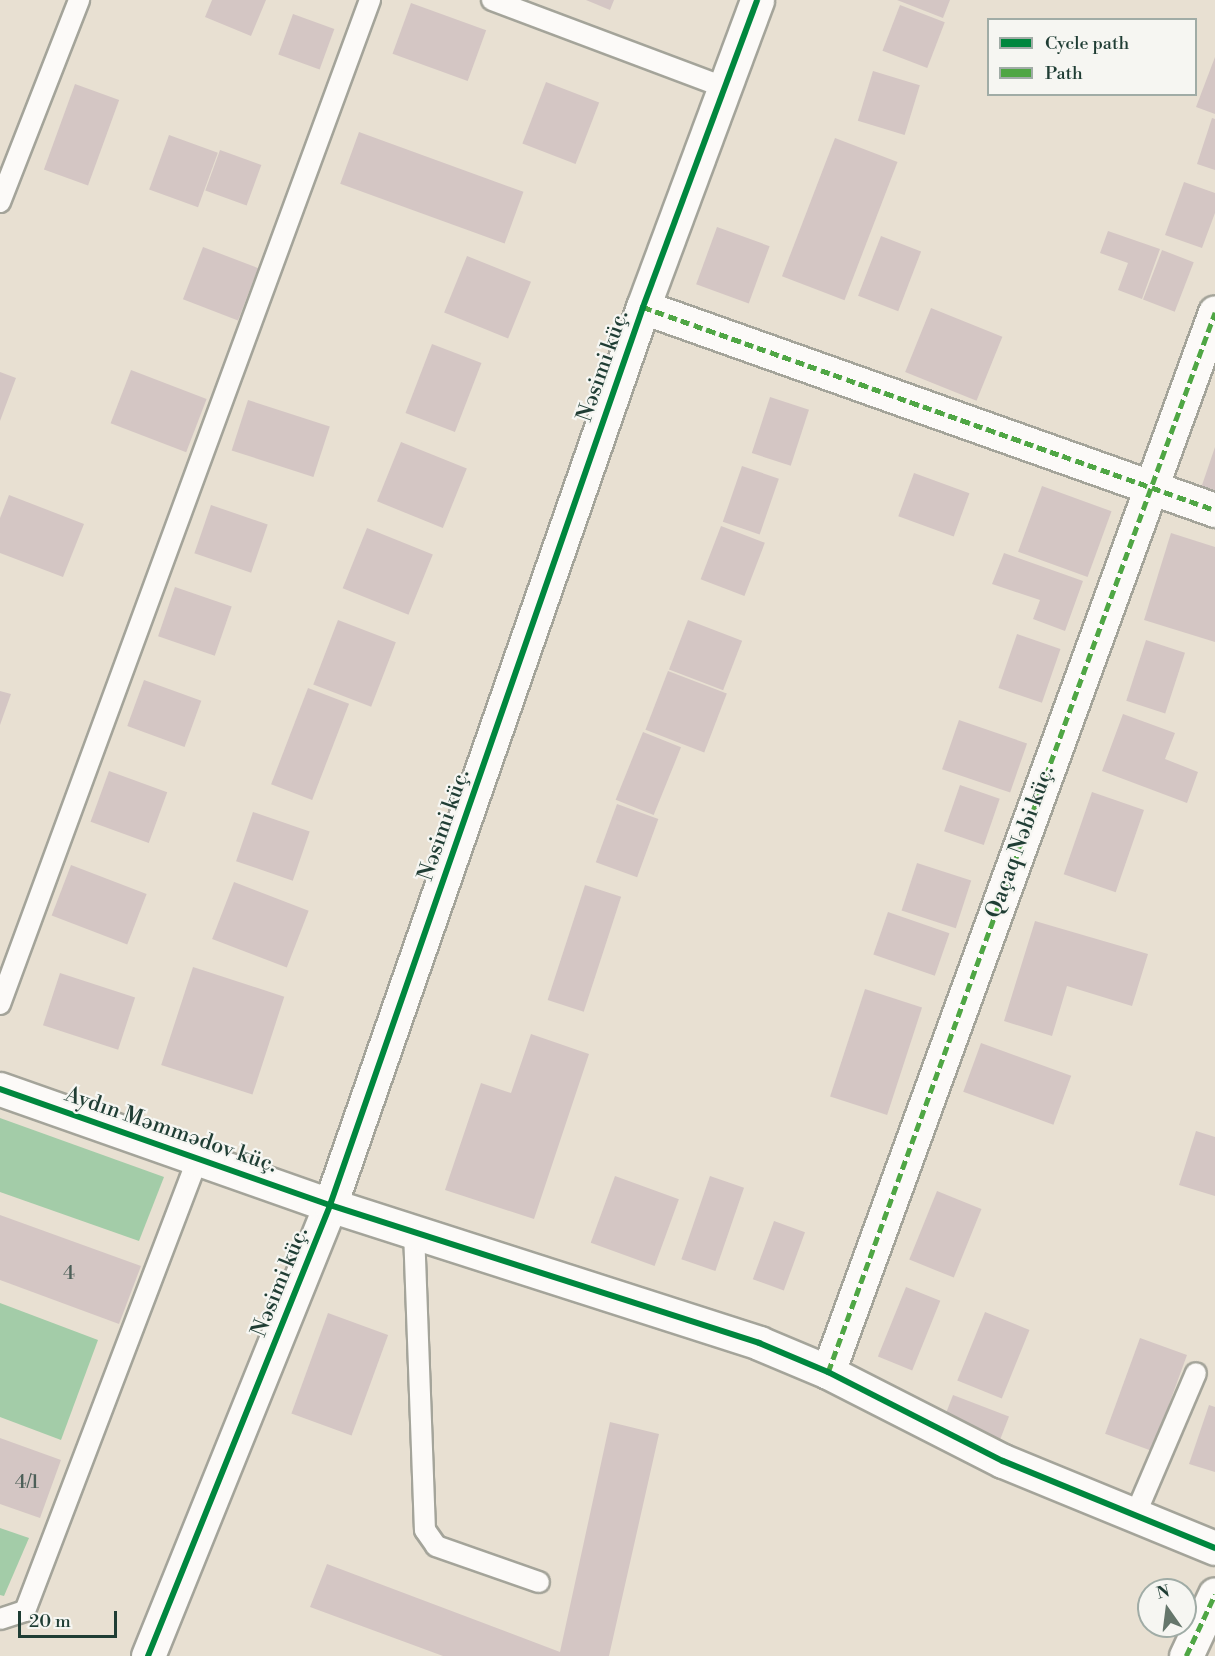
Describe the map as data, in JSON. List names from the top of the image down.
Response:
{
  "streets": {
    "street": ["Nəsimi küç.", "Qaçaq Nəbi küç.", "Aydın Məmmədov küç."]
  },
  "crossings": [
    ["Nəsimi küç.", "Aydın Məmmədov küç."],
    ["Qaçaq Nəbi küç.", "Aydın Məmmədov küç."]
  ],
  "house_numbers": ["4", "4/1"],
  "legend": ["Cycle path", "Path"],
  "scale_bar": "20 m",
  "north": "top"
}
